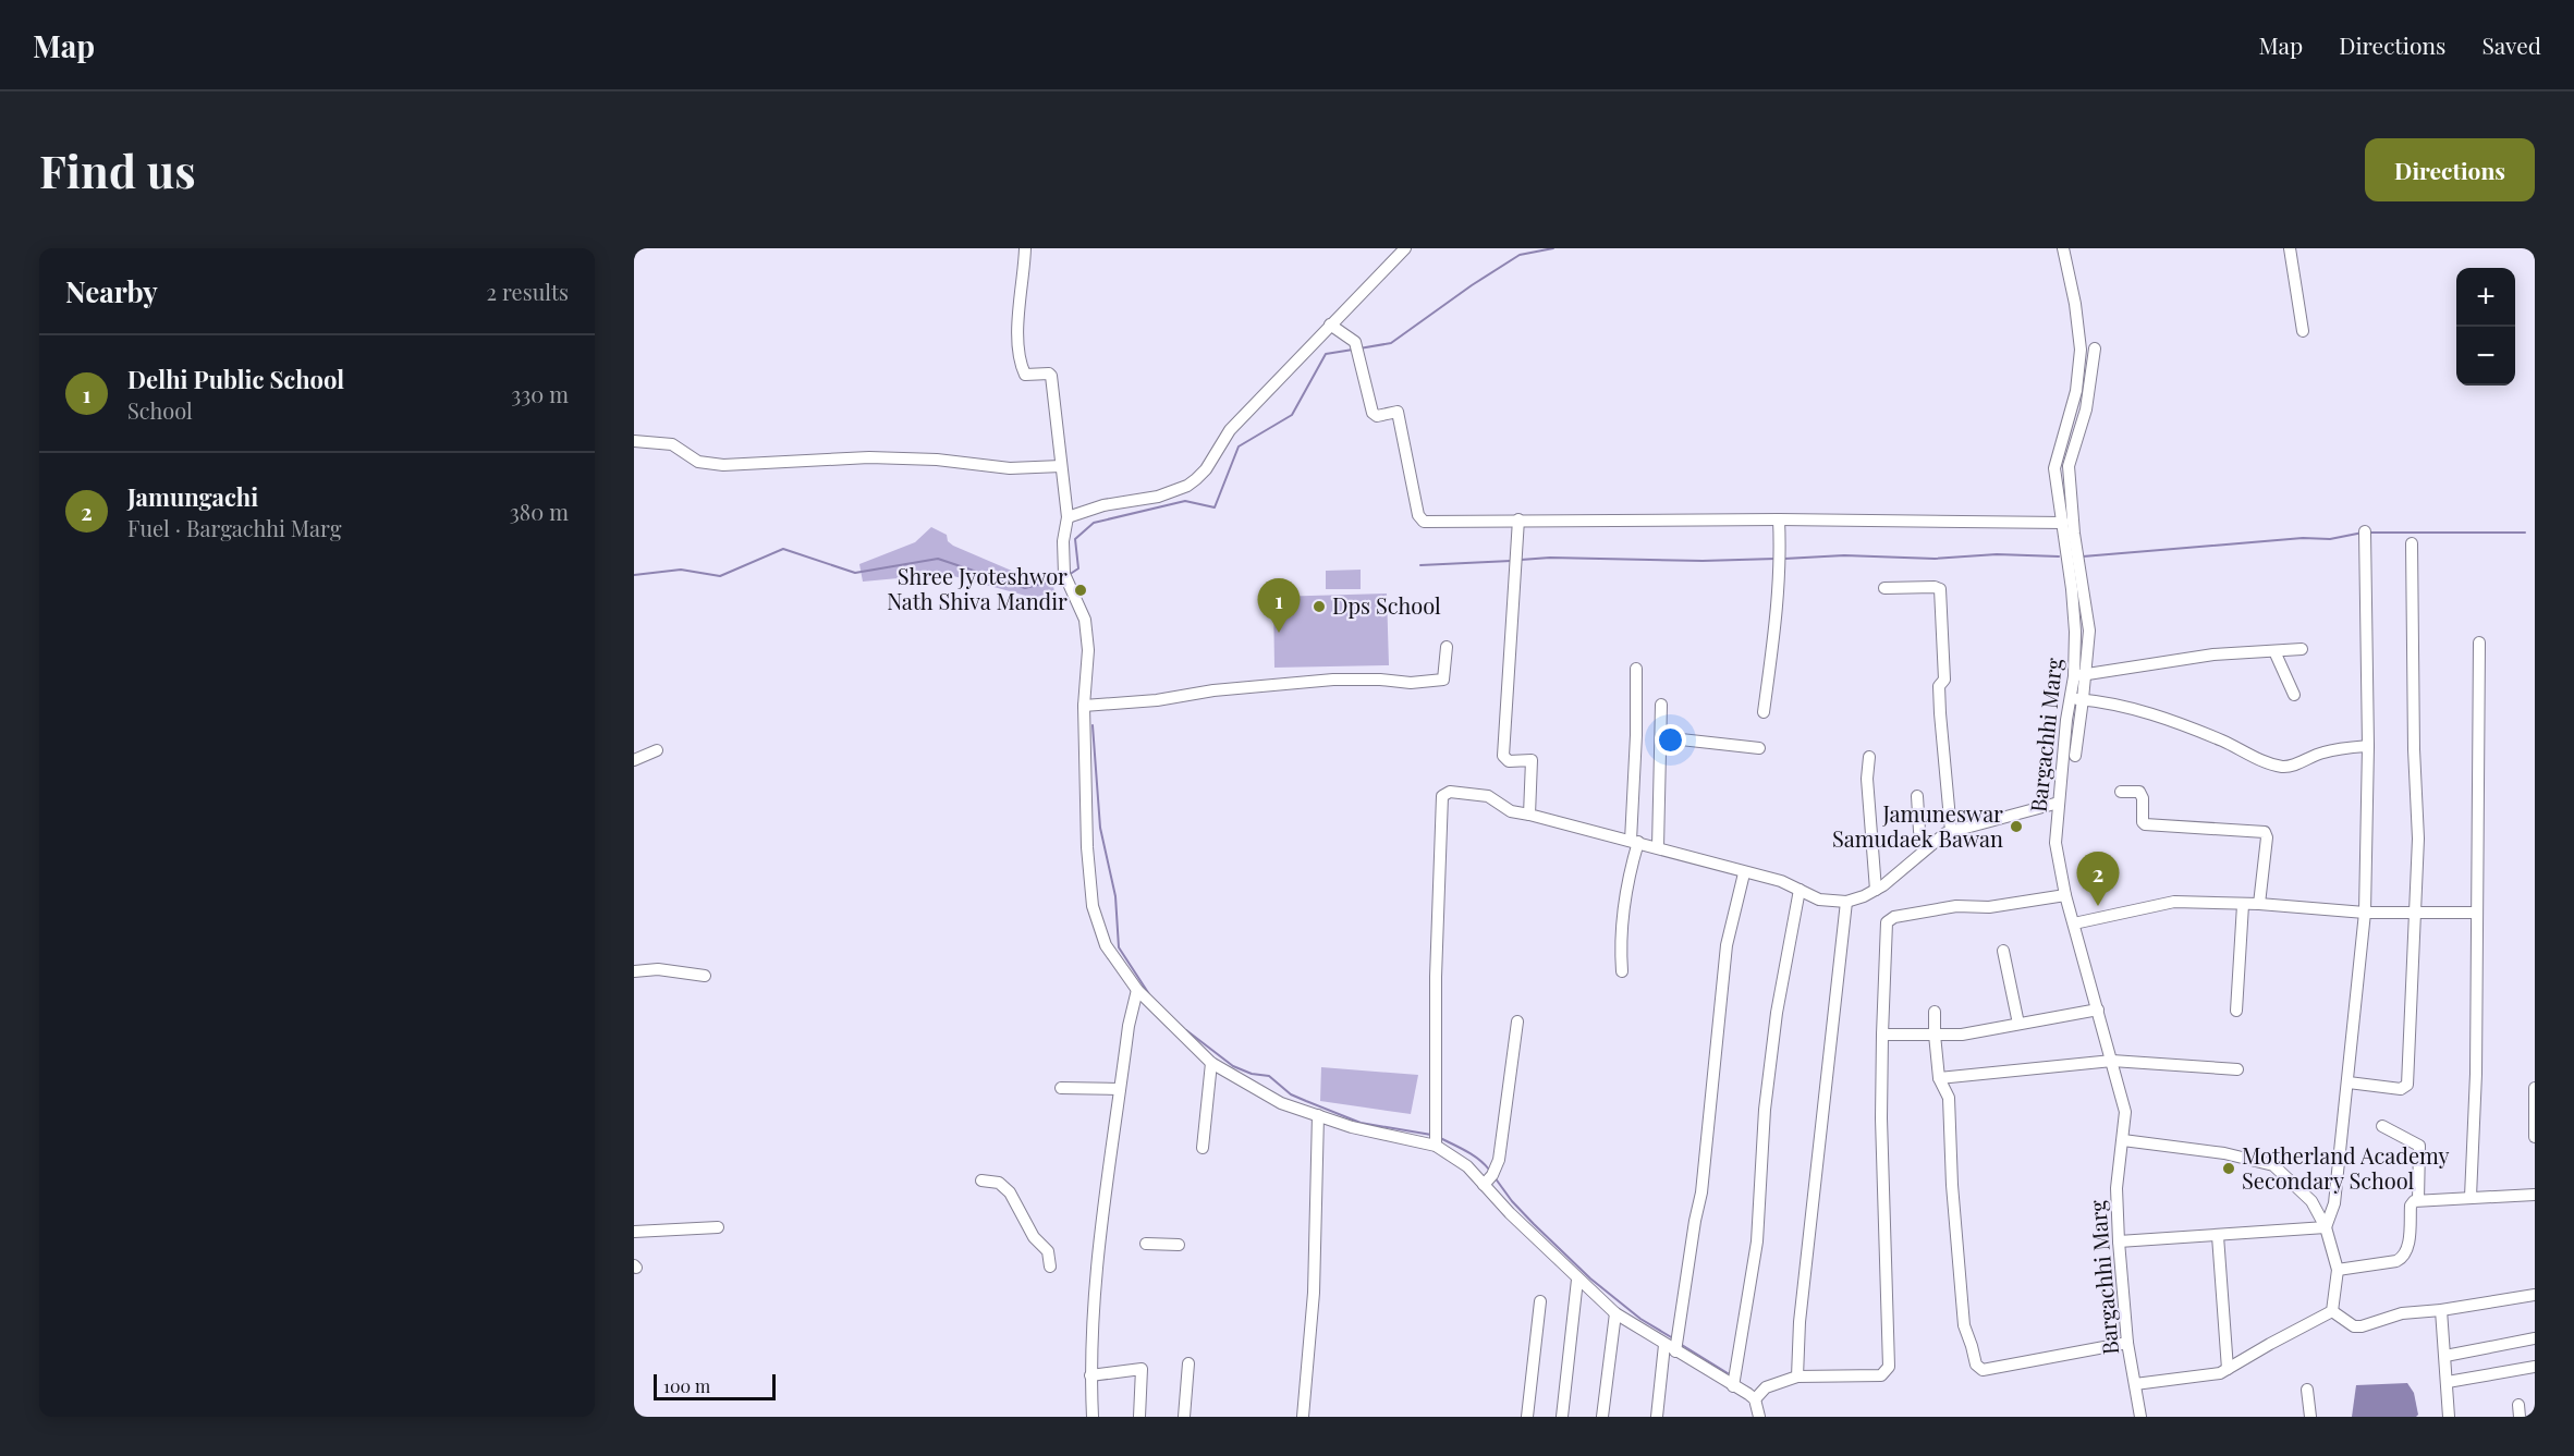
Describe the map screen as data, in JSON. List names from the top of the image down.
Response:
{
  "streets": {
    "street": ["Bargachhi Marg"]
  },
  "places": [
    "Shree Jyoteshwor Nath Shiva Mandir",
    "Dps School",
    "Jamuneswar Samudaek Bawan",
    "Motherland Academy Secondary School"
  ],
  "scale_bar": "100 m",
  "page": {
    "header": "Map",
    "nav": ["Map", "Directions", "Saved"],
    "buttons": "Directions",
    "title": "Find us",
    "heading": ["Nearby", "2 results"],
    "map_buttons": ["+", "−"],
    "list": [
      {
        "mark": "1",
        "name": "Delhi Public School",
        "note": "School",
        "value": "330 m"
      },
      {
        "mark": "2",
        "name": "Jamungachi",
        "note": "Fuel · Bargachhi Marg",
        "value": "380 m"
      }
    ],
    "pins": ["1", "2"],
    "scale": "100 m"
  }
}
